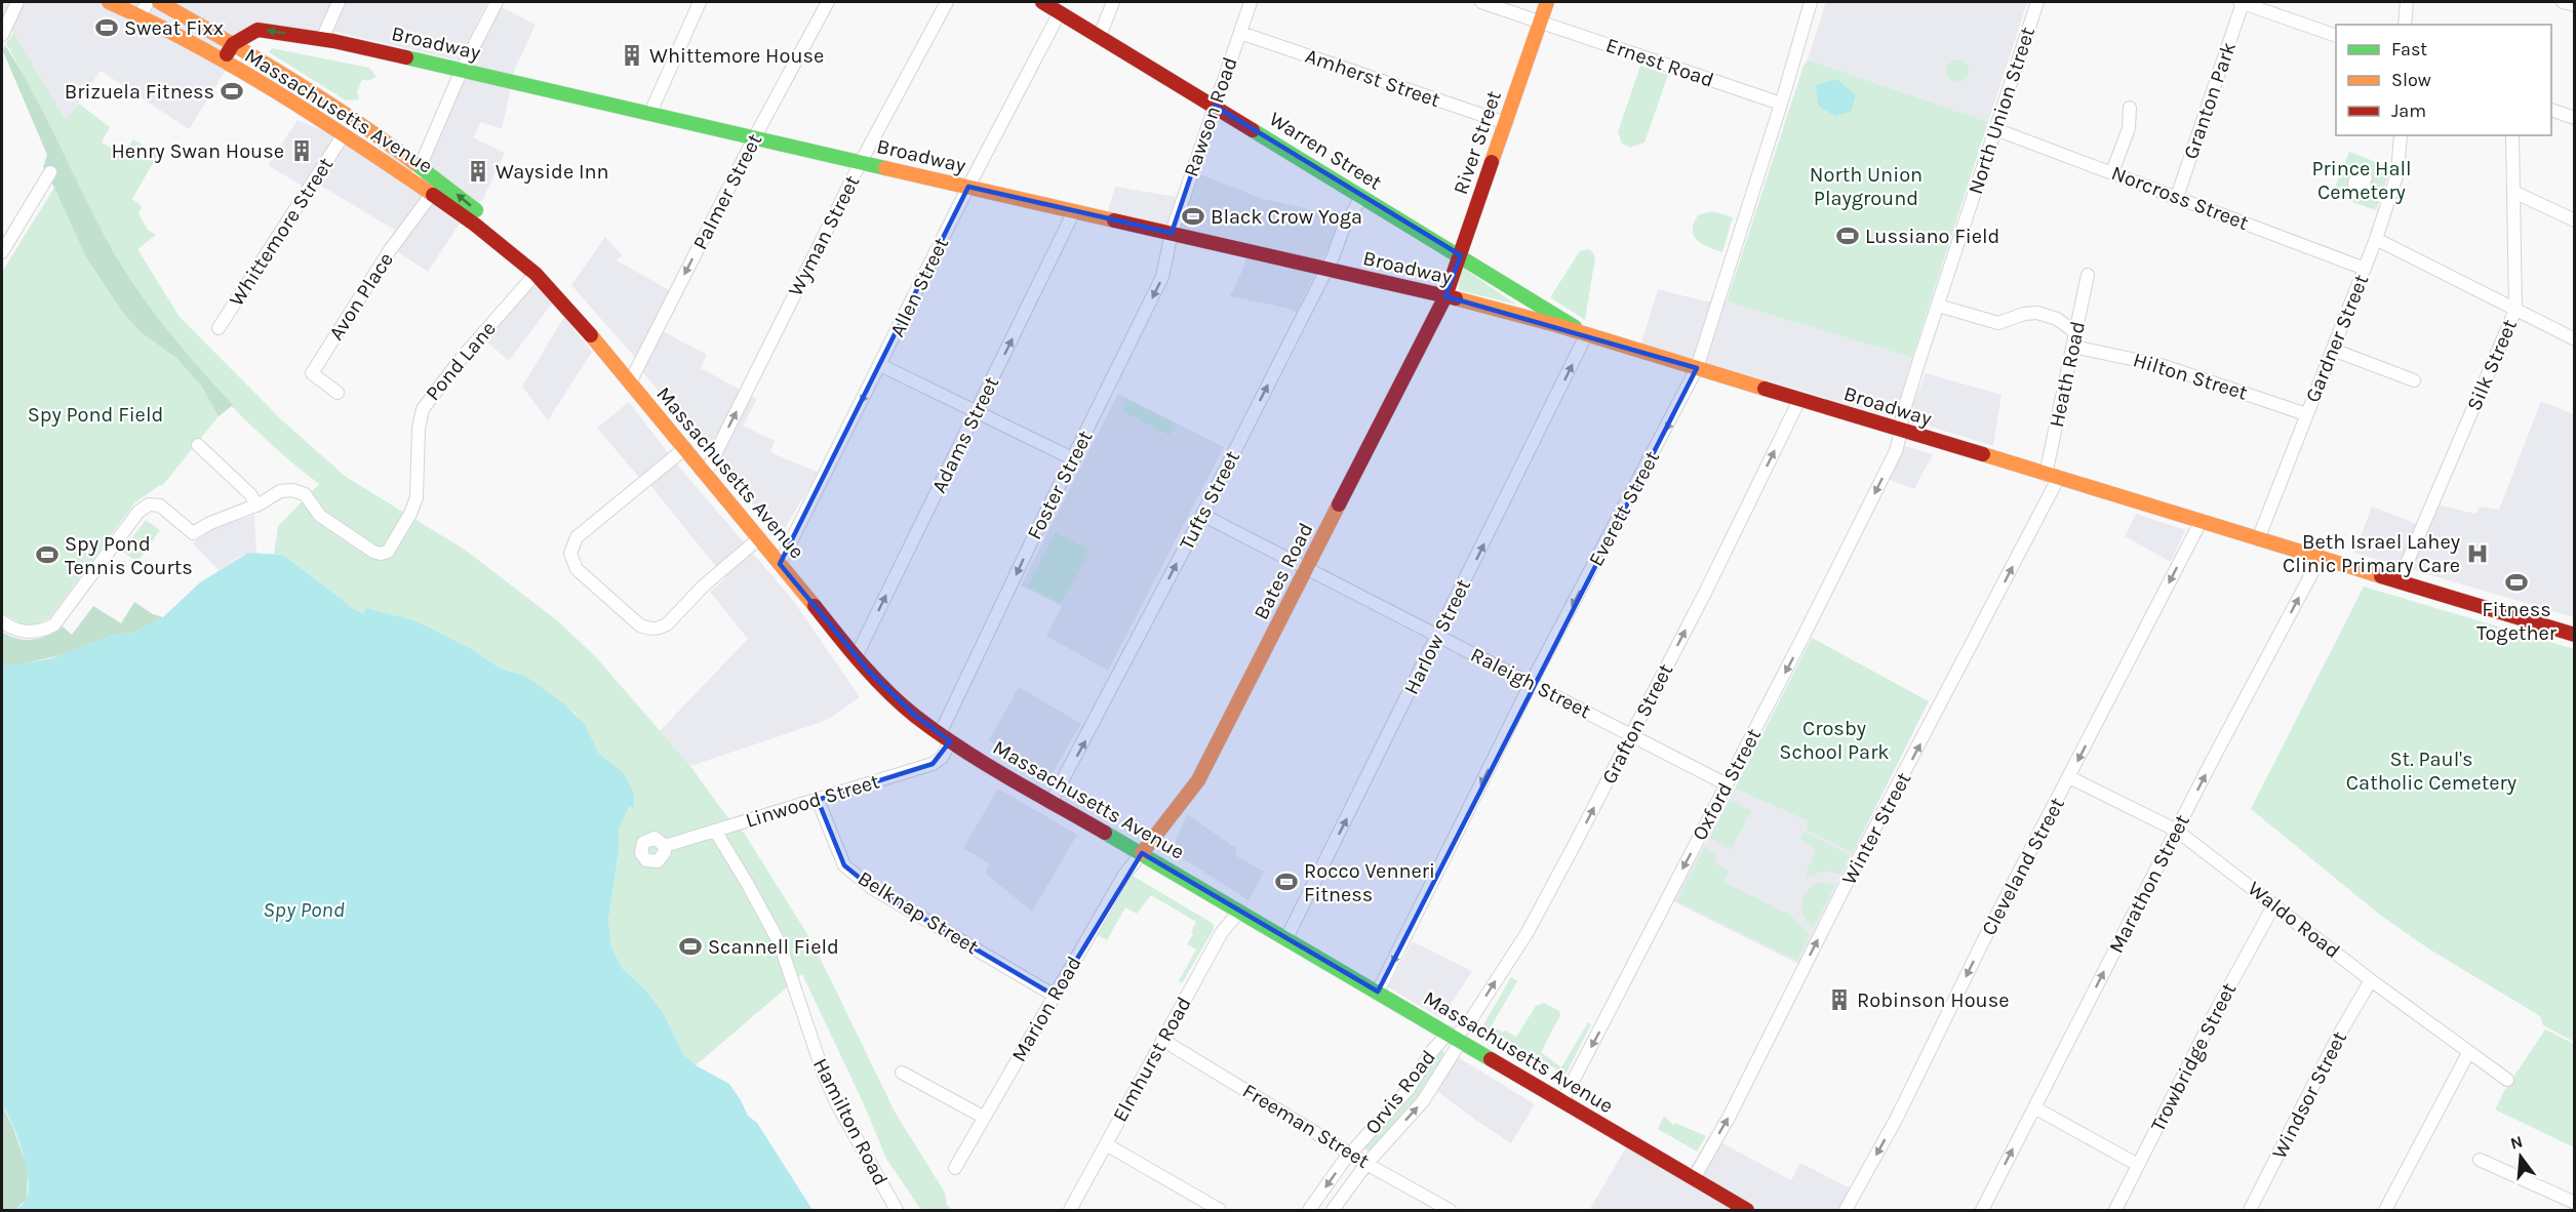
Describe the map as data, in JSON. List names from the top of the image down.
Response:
{
  "streets": {
    "main road": [
      "Broadway",
      "Massachusetts Avenue",
      "River Street",
      "Warren Street",
      "Bates Road"
    ],
    "street": [
      "Ernest Road",
      "Amherst Street",
      "Granton Park",
      "North Union Street",
      "Rawson Road",
      "Palmer Street",
      "Norcross Street",
      "Whittemore Street",
      "Wyman Street",
      "Allen Street",
      "Avon Place",
      "Gardner Street",
      "Pond Lane",
      "Silk Street",
      "Heath Road",
      "Hilton Street",
      "Adams Street",
      "Foster Street",
      "Tufts Street",
      "Everett Street",
      "Harlow Street",
      "Raleigh Street",
      "Grafton Street",
      "Oxford Street",
      "Linwood Street",
      "Winter Street",
      "Cleveland Street",
      "Marathon Street",
      "Belknap Street",
      "Waldo Road",
      "Marion Road",
      "Trowbridge Street",
      "Elmhurst Road",
      "Orvis Road",
      "Windsor Street",
      "Hamilton Road",
      "Freeman Street"
    ]
  },
  "crossings": [
    ["Broadway", "Massachusetts Avenue"],
    ["Broadway", "North Union Street"],
    ["Broadway", "Rawson Road"],
    ["Broadway", "River Street"],
    ["Broadway", "Warren Street"],
    ["Broadway", "Palmer Street"],
    ["Broadway", "Wyman Street"],
    ["Broadway", "Allen Street"],
    ["Broadway", "Gardner Street"],
    ["Broadway", "Silk Street"],
    ["Broadway", "Heath Road"],
    ["Broadway", "Adams Street"],
    ["Broadway", "Foster Street"],
    ["Broadway", "Tufts Street"],
    ["Broadway", "Everett Street"],
    ["Broadway", "Bates Road"],
    ["Broadway", "Harlow Street"],
    ["Broadway", "Grafton Street"],
    ["Broadway", "Oxford Street"],
    ["Broadway", "Winter Street"],
    ["Broadway", "Cleveland Street"],
    ["Broadway", "Marathon Street"],
    ["Ernest Road", "River Street"],
    ["Ernest Road", "Everett Street"],
    ["Amherst Street", "Rawson Road"],
    ["Amherst Street", "River Street"],
    ["Granton Park", "Norcross Street"],
    ["Massachusetts Avenue", "Palmer Street"],
    ["Massachusetts Avenue", "Whittemore Street"],
    ["Massachusetts Avenue", "Wyman Street"],
    ["Massachusetts Avenue", "Allen Street"],
    ["Massachusetts Avenue", "Avon Place"],
    ["Massachusetts Avenue", "Pond Lane"],
    ["Massachusetts Avenue", "Adams Street"],
    ["Massachusetts Avenue", "Foster Street"],
    ["Massachusetts Avenue", "Tufts Street"],
    ["Massachusetts Avenue", "Everett Street"],
    ["Massachusetts Avenue", "Bates Road"],
    ["Massachusetts Avenue", "Harlow Street"],
    ["Massachusetts Avenue", "Grafton Street"],
    ["Massachusetts Avenue", "Oxford Street"],
    ["Massachusetts Avenue", "Linwood Street"],
    ["Massachusetts Avenue", "Winter Street"],
    ["Massachusetts Avenue", "Marion Road"],
    ["Massachusetts Avenue", "Elmhurst Road"],
    ["Massachusetts Avenue", "Orvis Road"],
    ["North Union Street", "Norcross Street"],
    ["North Union Street", "Oxford Street"],
    ["Rawson Road", "Warren Street"],
    ["Rawson Road", "Foster Street"],
    ["River Street", "Warren Street"],
    ["River Street", "Bates Road"],
    ["Warren Street", "Allen Street"],
    ["Warren Street", "Tufts Street"],
    ["Warren Street", "Harlow Street"],
    ["Norcross Street", "Gardner Street"],
    ["Gardner Street", "Hilton Street"],
    ["Heath Road", "Hilton Street"],
    ["Heath Road", "Winter Street"],
    ["Foster Street", "Linwood Street"],
    ["Tufts Street", "Raleigh Street"],
    ["Everett Street", "Raleigh Street"],
    ["Bates Road", "Raleigh Street"],
    ["Bates Road", "Marion Road"],
    ["Harlow Street", "Raleigh Street"],
    ["Raleigh Street", "Grafton Street"],
    ["Raleigh Street", "Oxford Street"],
    ["Grafton Street", "Orvis Road"],
    ["Linwood Street", "Belknap Street"],
    ["Linwood Street", "Hamilton Road"],
    ["Cleveland Street", "Waldo Road"],
    ["Marathon Street", "Waldo Road"],
    ["Belknap Street", "Marion Road"],
    ["Waldo Road", "Trowbridge Street"],
    ["Waldo Road", "Windsor Street"],
    ["Elmhurst Road", "Freeman Street"],
    ["Orvis Road", "Freeman Street"]
  ],
  "one_way": [
    "Palmer Street",
    "Wyman Street",
    "Allen Street",
    "Adams Street",
    "Foster Street",
    "Tufts Street",
    "Everett Street",
    "Harlow Street",
    "Grafton Street",
    "Oxford Street",
    "Winter Street",
    "Cleveland Street",
    "Marathon Street"
  ],
  "water": ["Spy Pond"],
  "parks": [
    "Prince Hall Cemetery",
    "North Union Playground",
    "Spy Pond Field",
    "Crosby School Park",
    "St. Paul's Catholic Cemetery"
  ],
  "places": {
    "sports": [
      "Sweat Fixx",
      "Brizuela Fitness",
      "Black Crow Yoga",
      "Lussiano Field",
      "Spy Pond Tennis Courts",
      "Fitness Together",
      "Rocco Venneri Fitness",
      "Scannell Field"
    ],
    "building": [
      "Whittemore House",
      "Henry Swan House",
      "Wayside Inn",
      "Robinson House"
    ],
    "hospital": ["Beth Israel Lahey Clinic Primary Care"]
  },
  "legend": ["Fast", "Slow", "Jam"],
  "north": "top"
}
